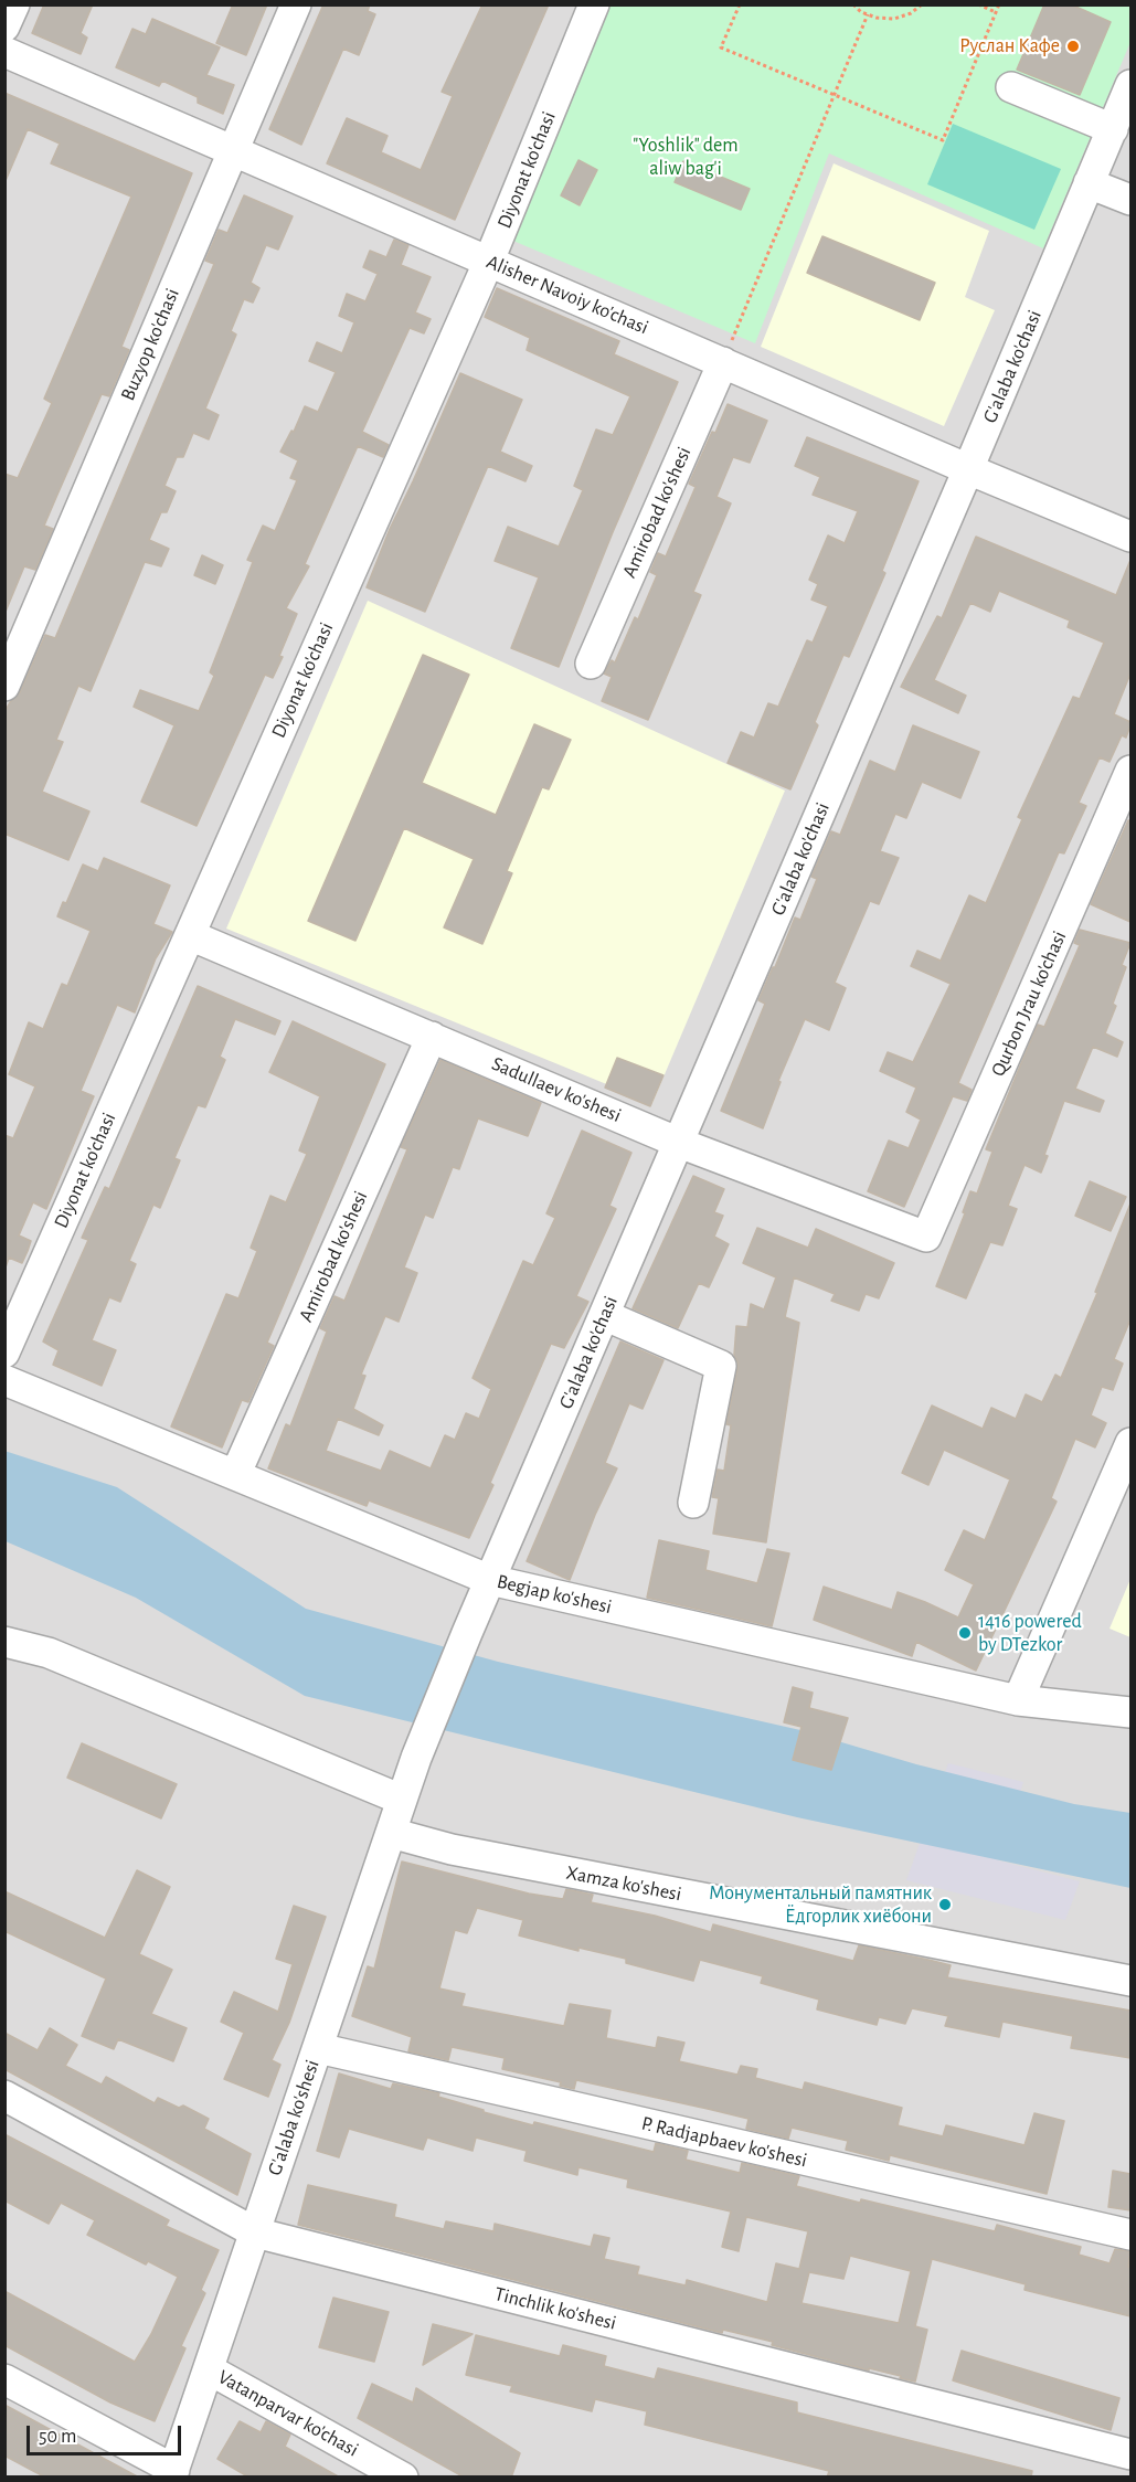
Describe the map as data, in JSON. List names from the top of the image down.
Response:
{
  "streets": {
    "street": [
      "Diyonat ko'chasi",
      "Alisher Navoiy ko'chasi",
      "Buzyop ko'chasi",
      "G'alaba ko'chasi",
      "Amirobad ko'shesi",
      "Qurbon Jrau ko'chasi",
      "Sadullaev ko'shesi",
      "Begjap ko'shesi",
      "Xamza ko'shesi",
      "G'alaba ko'shesi",
      "P. Radjapbaev ko'shesi",
      "Tinchlik ko'shesi",
      "Vatanparvar ko'chasi"
    ]
  },
  "crossings": [
    ["Diyonat ko'chasi", "Alisher Navoiy ko'chasi"],
    ["Diyonat ko'chasi", "Sadullaev ko'shesi"],
    ["Alisher Navoiy ko'chasi", "Buzyop ko'chasi"],
    ["Alisher Navoiy ko'chasi", "G'alaba ko'chasi"],
    ["Alisher Navoiy ko'chasi", "Amirobad ko'shesi"],
    ["G'alaba ko'chasi", "Sadullaev ko'shesi"],
    ["G'alaba ko'chasi", "Begjap ko'shesi"],
    ["G'alaba ko'chasi", "G'alaba ko'shesi"],
    ["Amirobad ko'shesi", "Sadullaev ko'shesi"],
    ["Amirobad ko'shesi", "Begjap ko'shesi"],
    ["Qurbon Jrau ko'chasi", "Sadullaev ko'shesi"],
    ["Xamza ko'shesi", "G'alaba ko'shesi"],
    ["G'alaba ko'shesi", "P. Radjapbaev ko'shesi"],
    ["G'alaba ko'shesi", "Tinchlik ko'shesi"],
    ["G'alaba ko'shesi", "Vatanparvar ko'chasi"]
  ],
  "parks": ["\"Yoshlik\" dem aliw bag'i"],
  "places": ["Руслан Кафе", "1416 powered by DTezkor", "Монументальный памятник Ёдгорлик хиёбони"],
  "scale_bar": "50 m"
}
